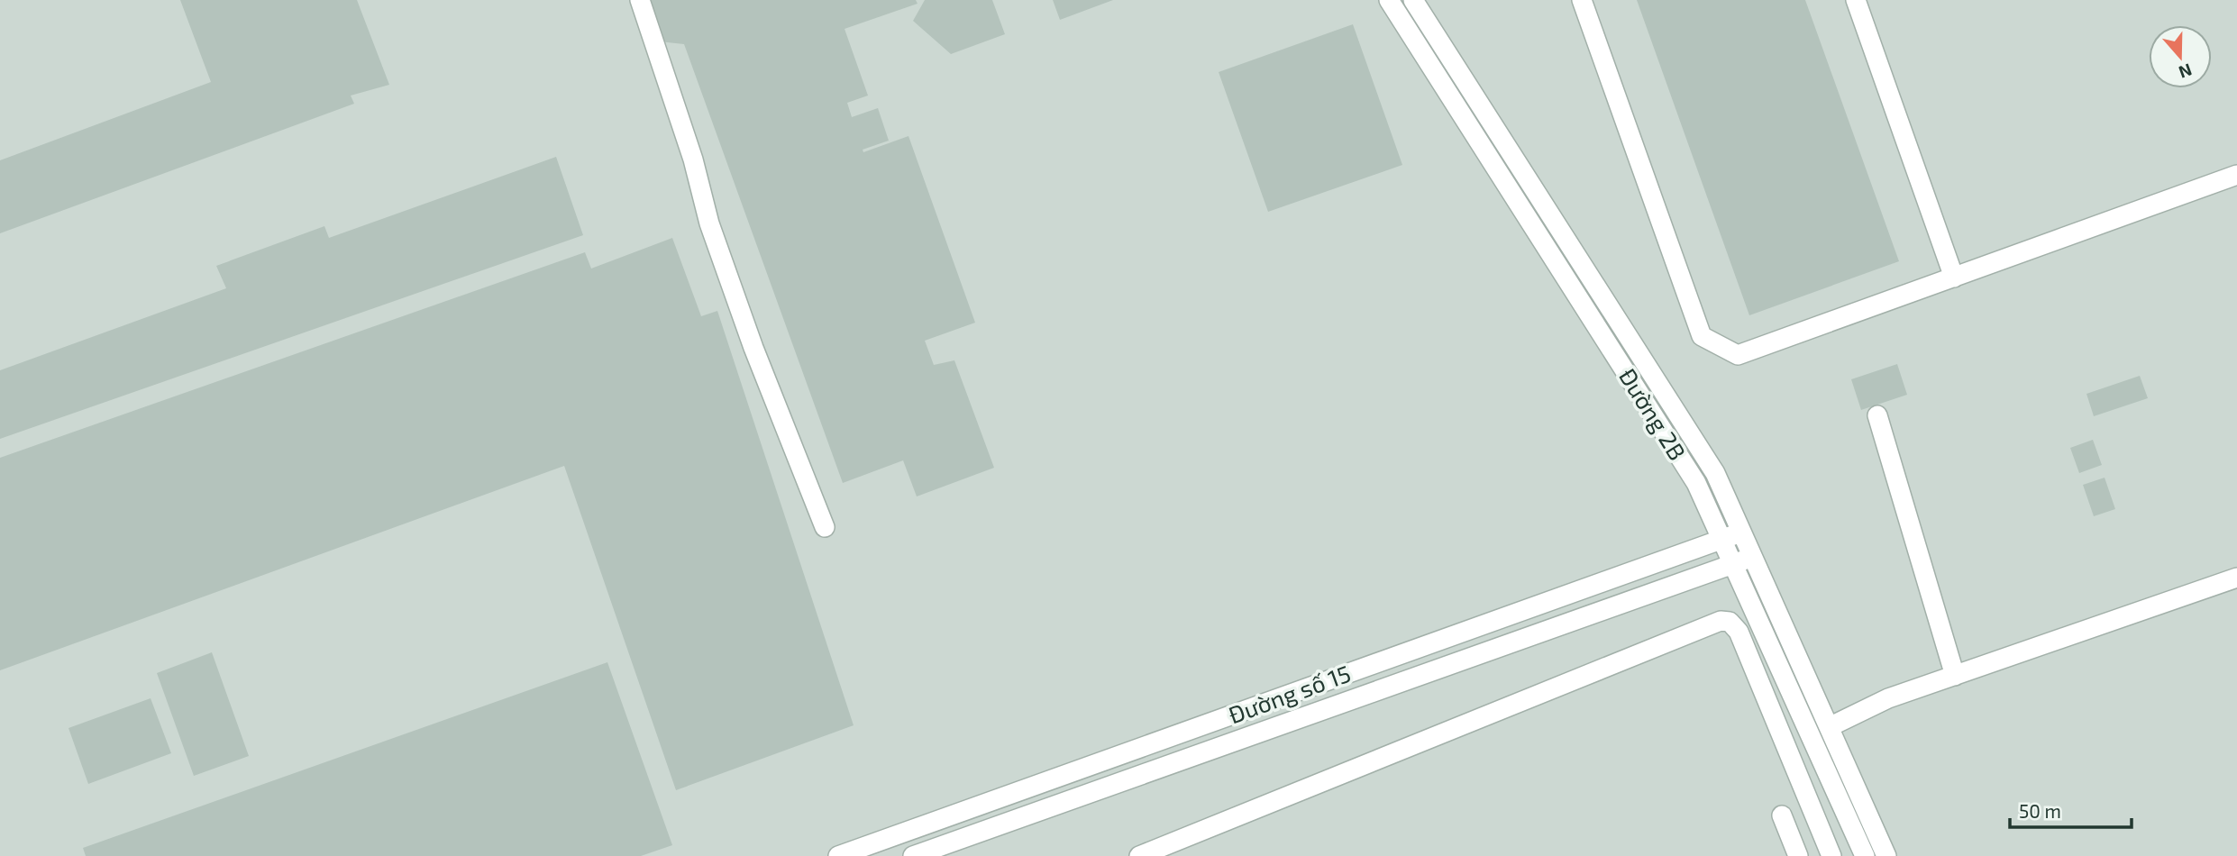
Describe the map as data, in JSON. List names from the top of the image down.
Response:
{
  "streets": {
    "street": ["Đường 2B", "Đường số 15"]
  },
  "crossings": [
    ["Đường 2B", "Đường số 15"]
  ],
  "scale_bar": "50 m",
  "north": "bottom"
}
